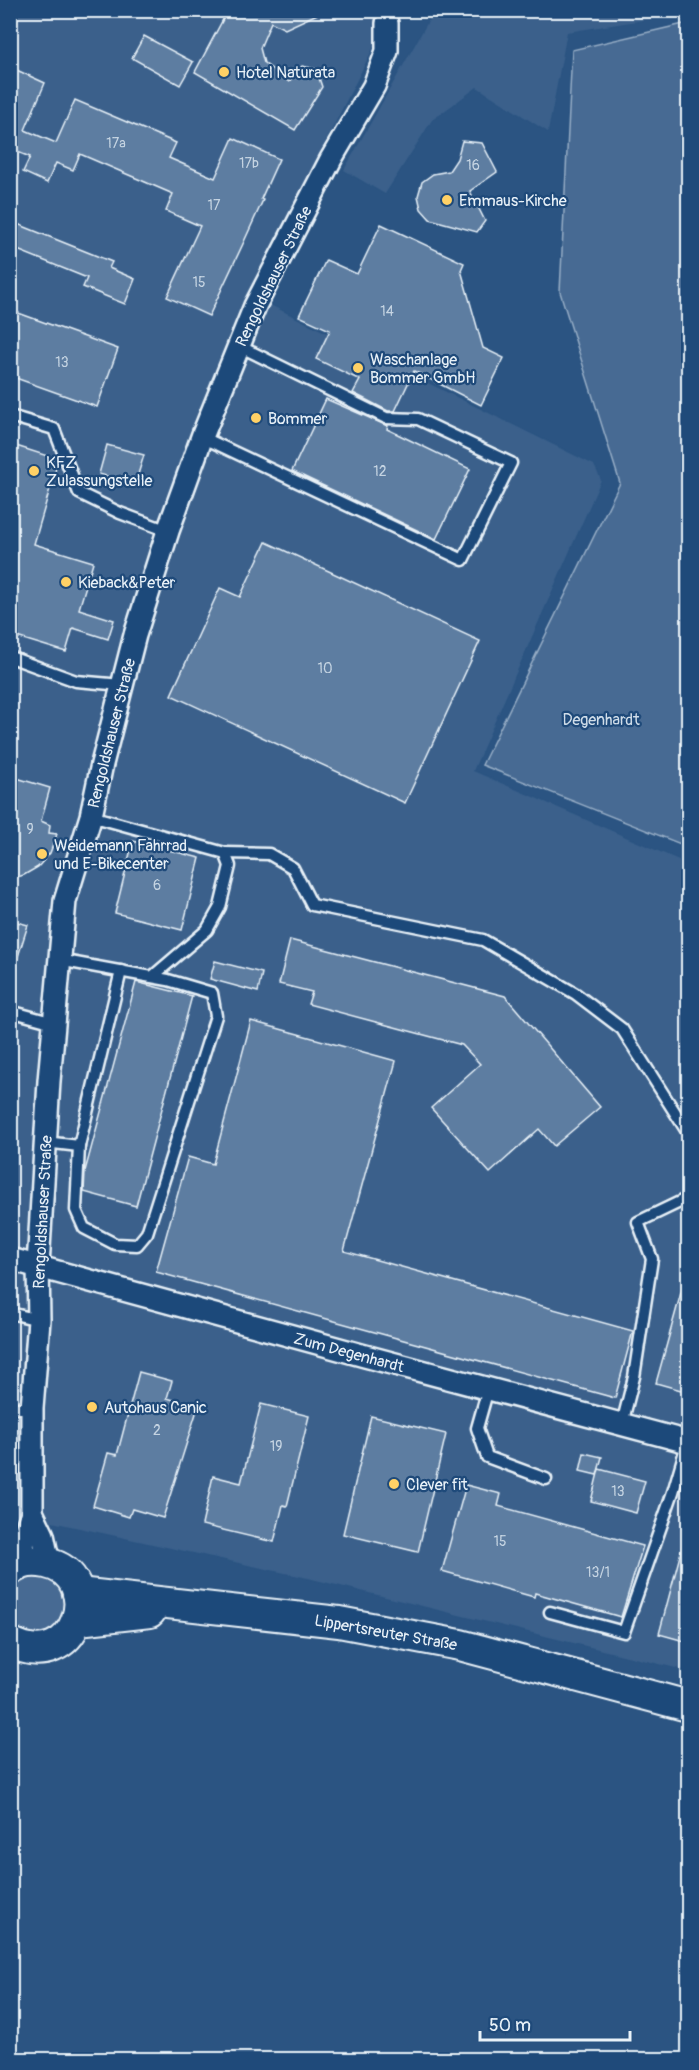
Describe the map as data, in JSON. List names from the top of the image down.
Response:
{
  "streets": {
    "main road": ["Lippertsreuter Straße"],
    "street": ["Rengoldshauser Straße", "Zum Degenhardt"]
  },
  "crossings": [
    ["Rengoldshauser Straße", "Zum Degenhardt"]
  ],
  "parks": ["Degenhardt"],
  "places": [
    "Hotel Naturata",
    "Emmaus-Kirche",
    "Waschanlage Bommer GmbH",
    "Bommer",
    "KFZ Zulassungstelle",
    "Kieback&Peter",
    "Weidemann Fahrrad und E-Bikecenter",
    "Autohaus Canic",
    "Clever fit"
  ],
  "house_numbers": [
    "17a",
    "17b",
    "16",
    "17",
    "15",
    "14",
    "13",
    "12",
    "10",
    "9",
    "6",
    "2",
    "19",
    "13",
    "15",
    "13/1"
  ],
  "scale_bar": "50 m"
}
